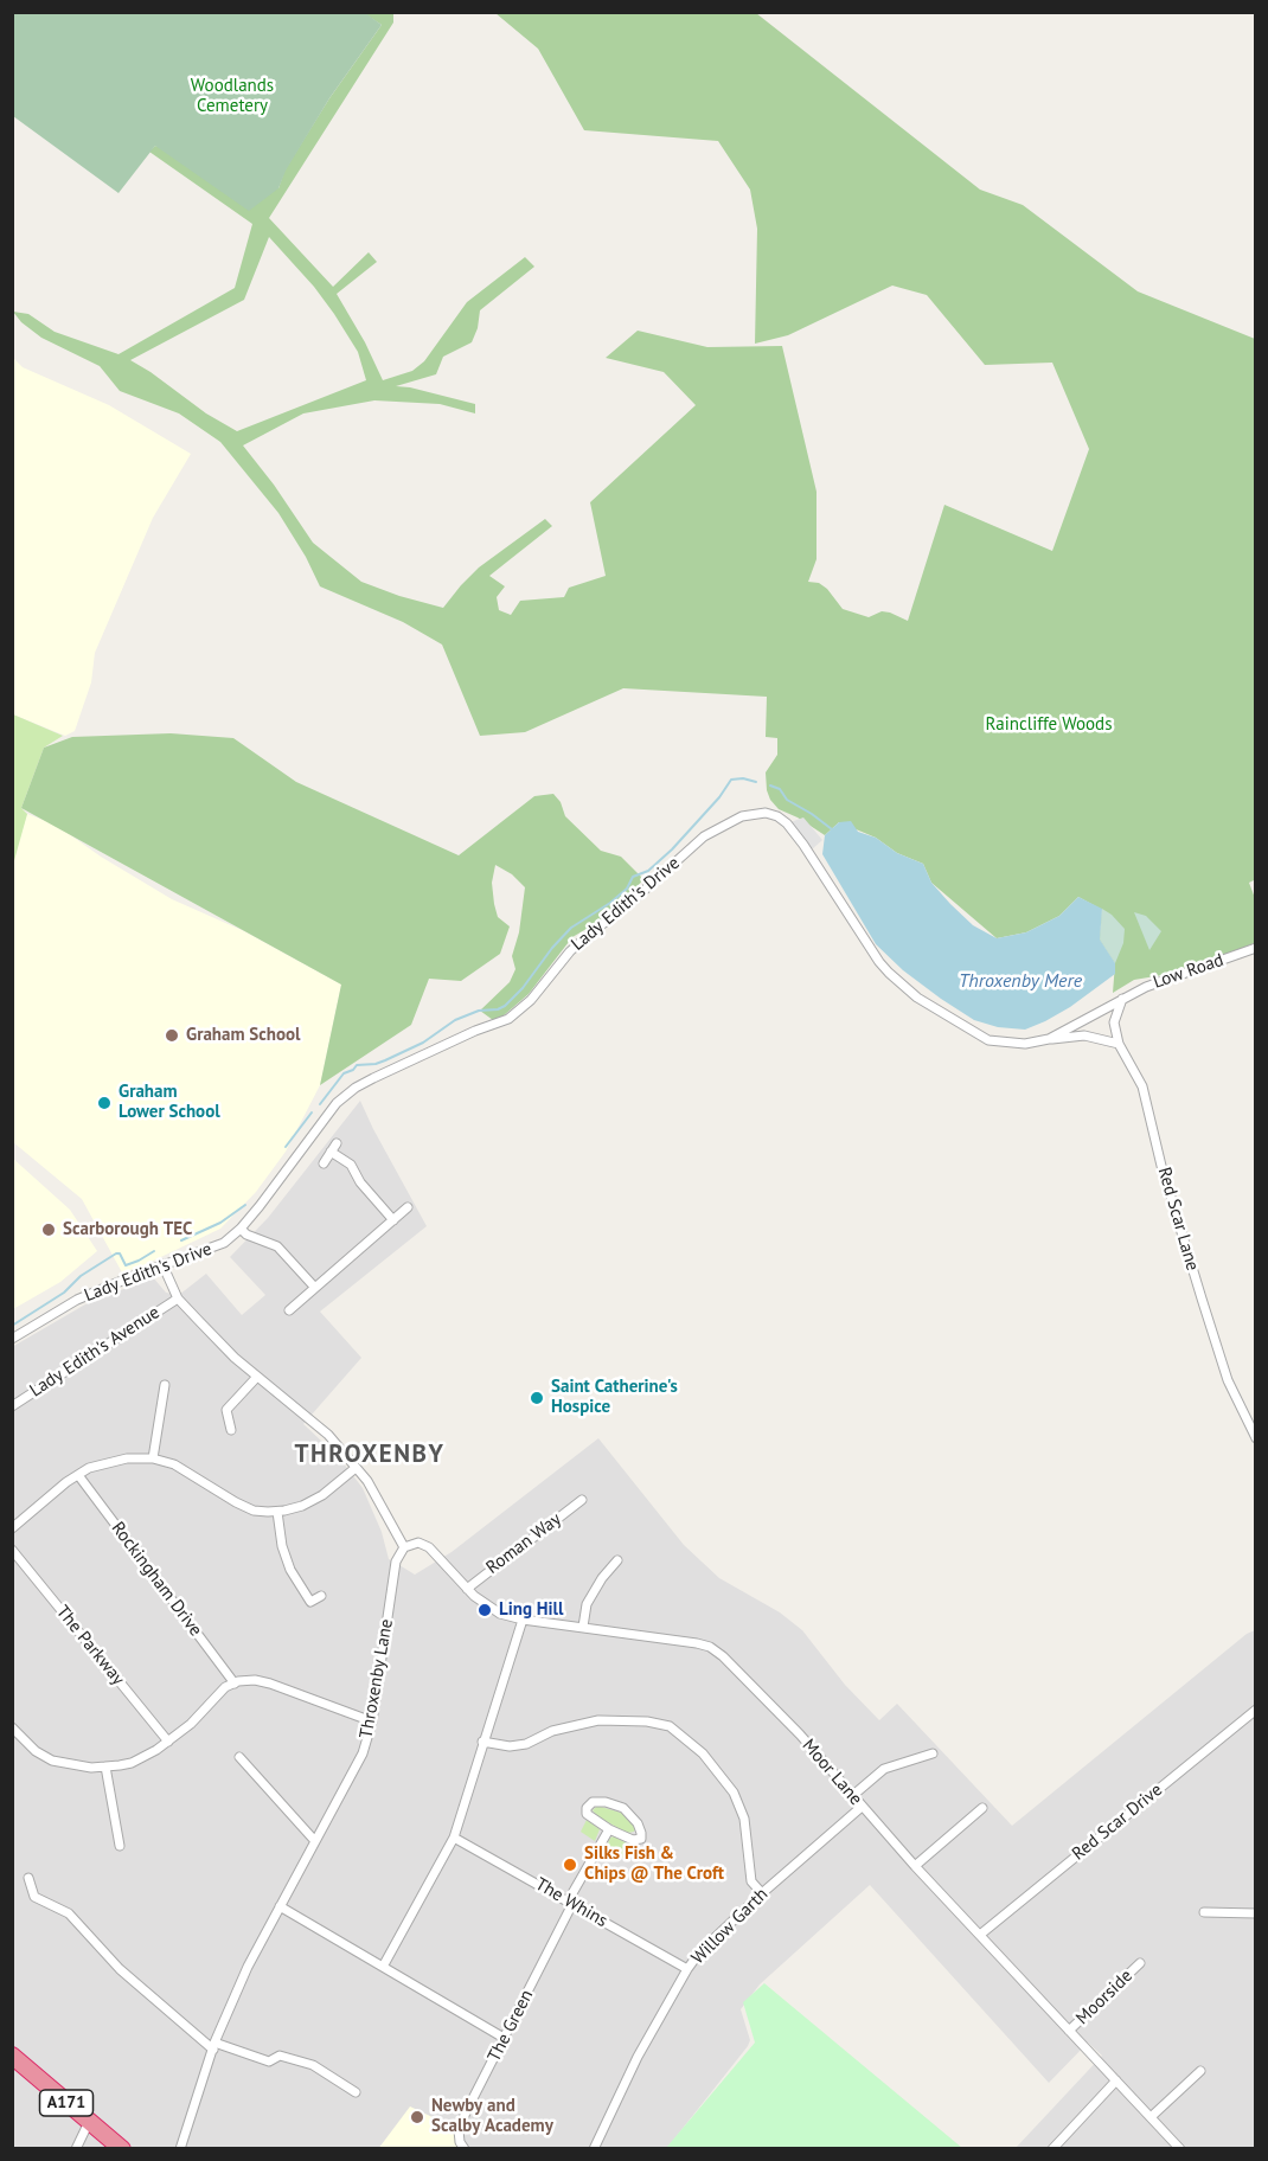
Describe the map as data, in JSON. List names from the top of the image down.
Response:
{
  "streets": {
    "highway": ["A171"],
    "street": [
      "Lady Edith's Drive",
      "Low Road",
      "Red Scar Lane",
      "Lady Edith's Avenue",
      "Roman Way",
      "Rockingham Drive",
      "The Parkway",
      "Throxenby Lane",
      "Moor Lane",
      "Red Scar Drive",
      "The Whins",
      "Willow Garth",
      "Moorside",
      "The Green"
    ]
  },
  "crossings": [
    ["Lady Edith's Drive", "Low Road"],
    ["Lady Edith's Drive", "Red Scar Lane"],
    ["Low Road", "Red Scar Lane"],
    ["Roman Way", "Moor Lane"],
    ["Throxenby Lane", "Moor Lane"],
    ["Moor Lane", "Red Scar Drive"],
    ["Moor Lane", "Willow Garth"],
    ["Moor Lane", "Moorside"],
    ["The Whins", "Willow Garth"],
    ["The Whins", "The Green"]
  ],
  "districts": ["THROXENBY"],
  "water": ["Throxenby Mere"],
  "parks": ["Woodlands Cemetery", "Raincliffe Woods"],
  "places": [
    "Graham School",
    "Graham Lower School",
    "Scarborough TEC",
    "Saint Catherine's Hospice",
    "Ling Hill",
    "Silks Fish & Chips @ The Croft",
    "Newby and Scalby Academy"
  ]
}
